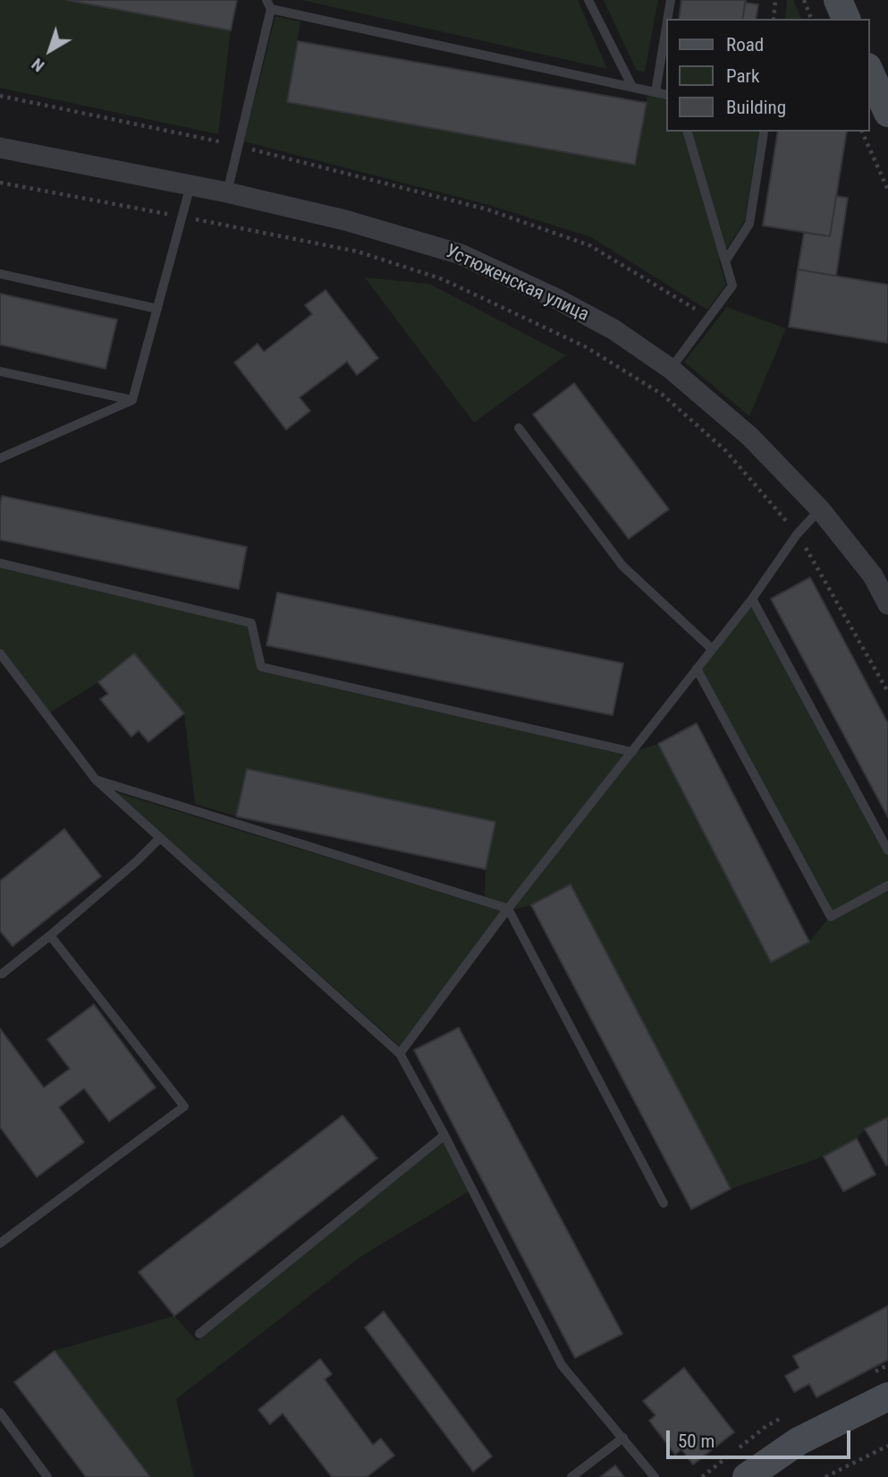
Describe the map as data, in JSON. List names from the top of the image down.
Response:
{
  "streets": {
    "street": ["Устюженская улица"]
  },
  "legend": ["Road", "Park", "Building"],
  "scale_bar": "50 m",
  "north": "bottom left"
}
